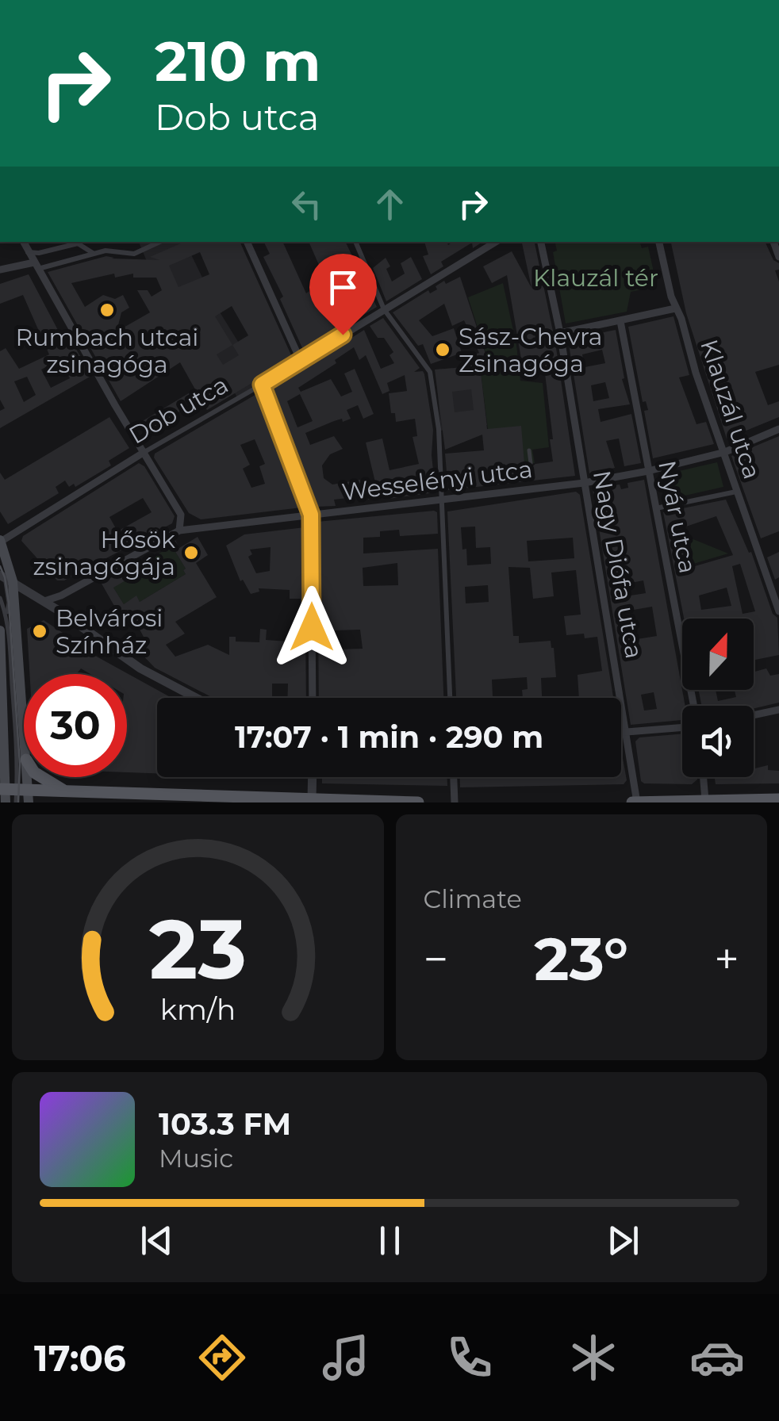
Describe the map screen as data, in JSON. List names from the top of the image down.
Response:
{
  "streets": {
    "street": [
      "Klauzál utca",
      "Dob utca",
      "Wesselényi utca",
      "Nyár utca",
      "Nagy Diófa utca"
    ]
  },
  "crossings": [
    ["Klauzál utca", "Wesselényi utca"],
    ["Wesselényi utca", "Nyár utca"],
    ["Wesselényi utca", "Nagy Diófa utca"]
  ],
  "parks": ["Klauzál tér"],
  "places": [
    "Rumbach utcai zsinagóga",
    "Sász-Chevra Zsinagóga",
    "Hősök zsinagógája",
    "Belvárosi Színház"
  ],
  "north": "top",
  "page": {
    "turn": ["210 m", "Dob utca"],
    "limit": "30",
    "trip": "17:07 · 1 min · 290 m",
    "tile": "Climate",
    "heat": ["−", "23°", "+"],
    "song": ["103.3 FM", "Music"],
    "tabs": "17:06",
    "gauge": ["23", "km/h"]
  }
}
